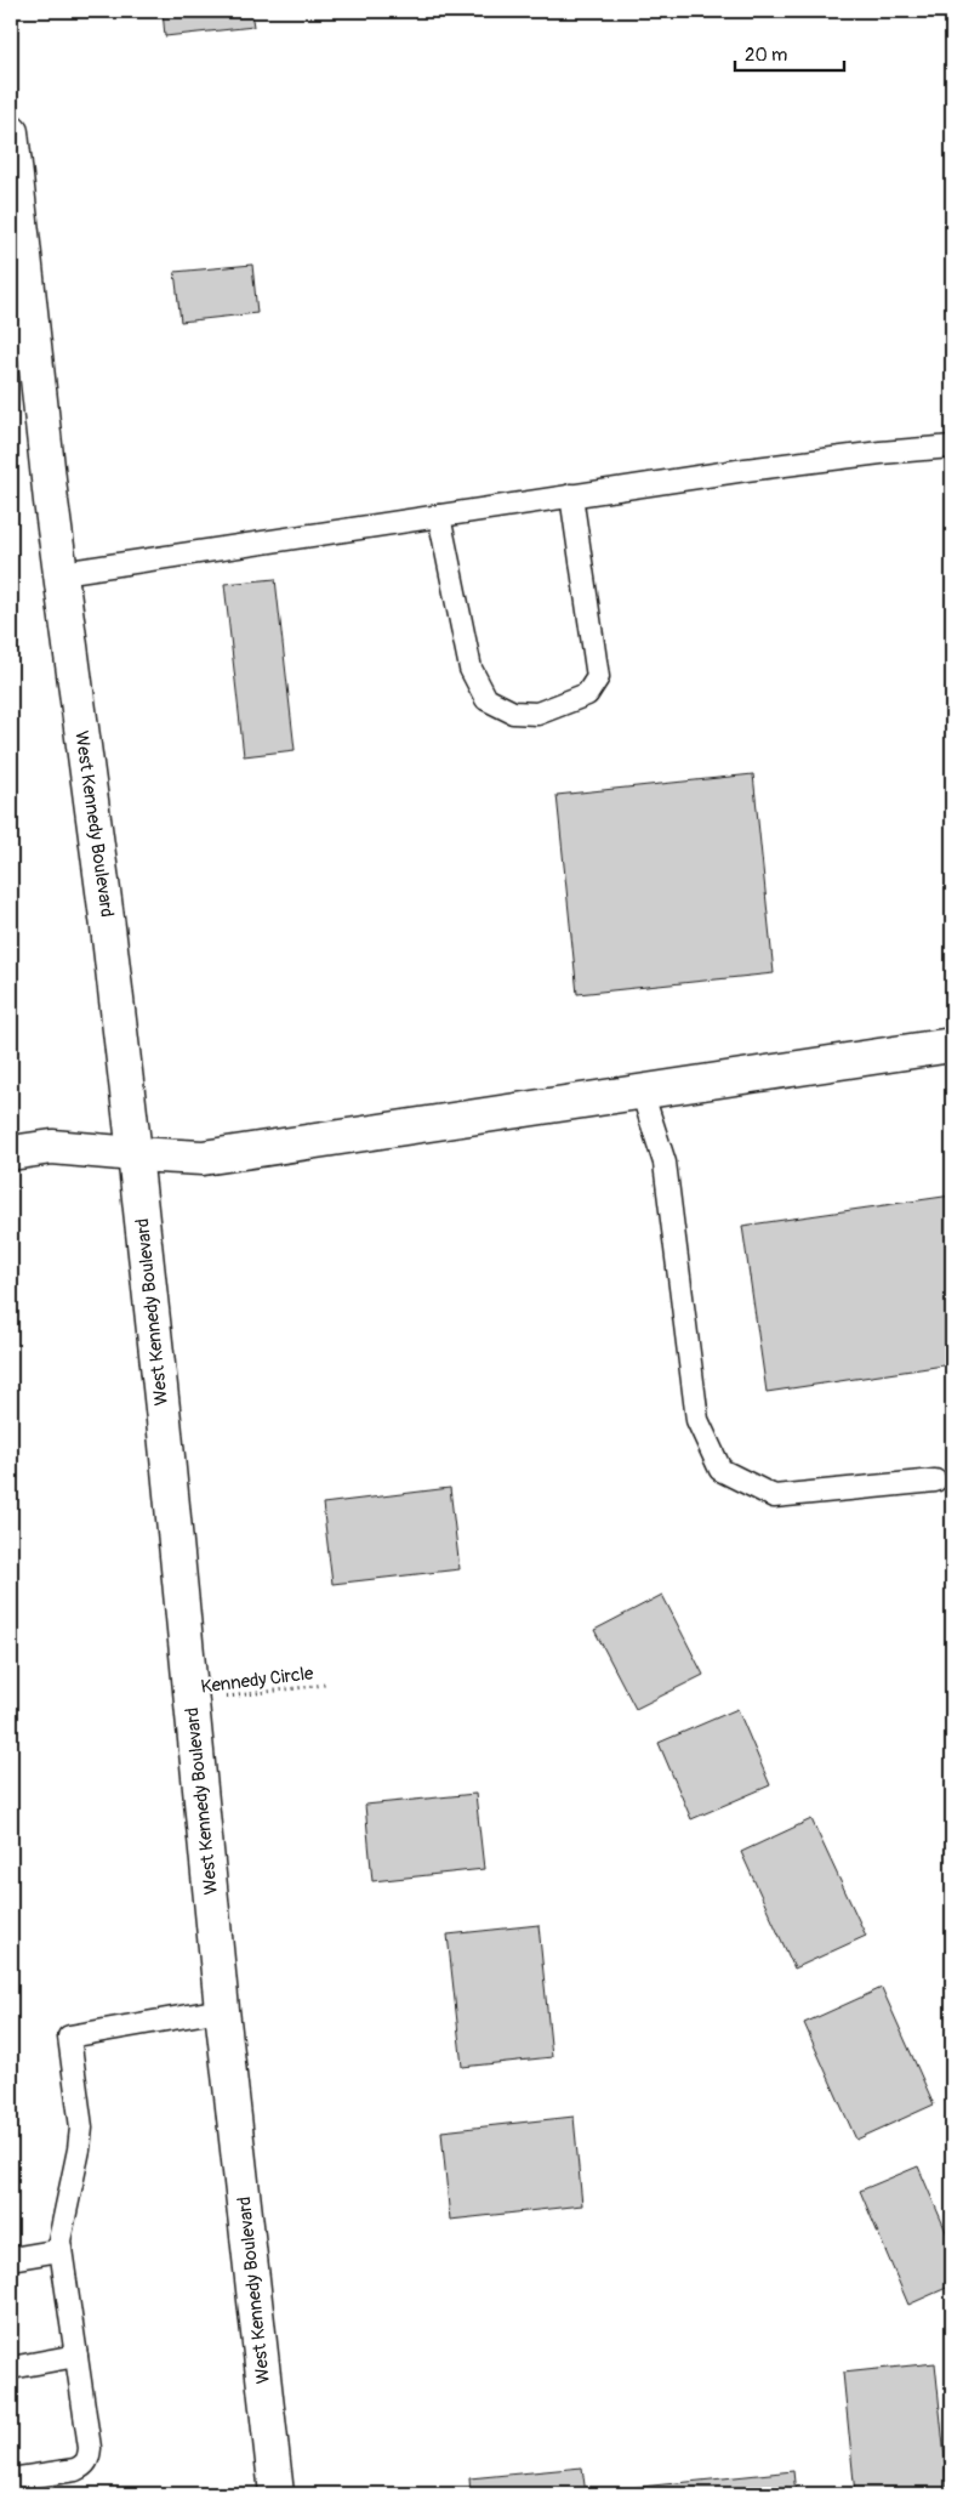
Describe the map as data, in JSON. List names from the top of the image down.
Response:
{
  "streets": {
    "main road": ["West Kennedy Boulevard"],
    "path": ["Kennedy Circle"]
  },
  "crossings": [
    ["West Kennedy Boulevard", "Kennedy Circle"]
  ],
  "scale_bar": "20 m"
}
